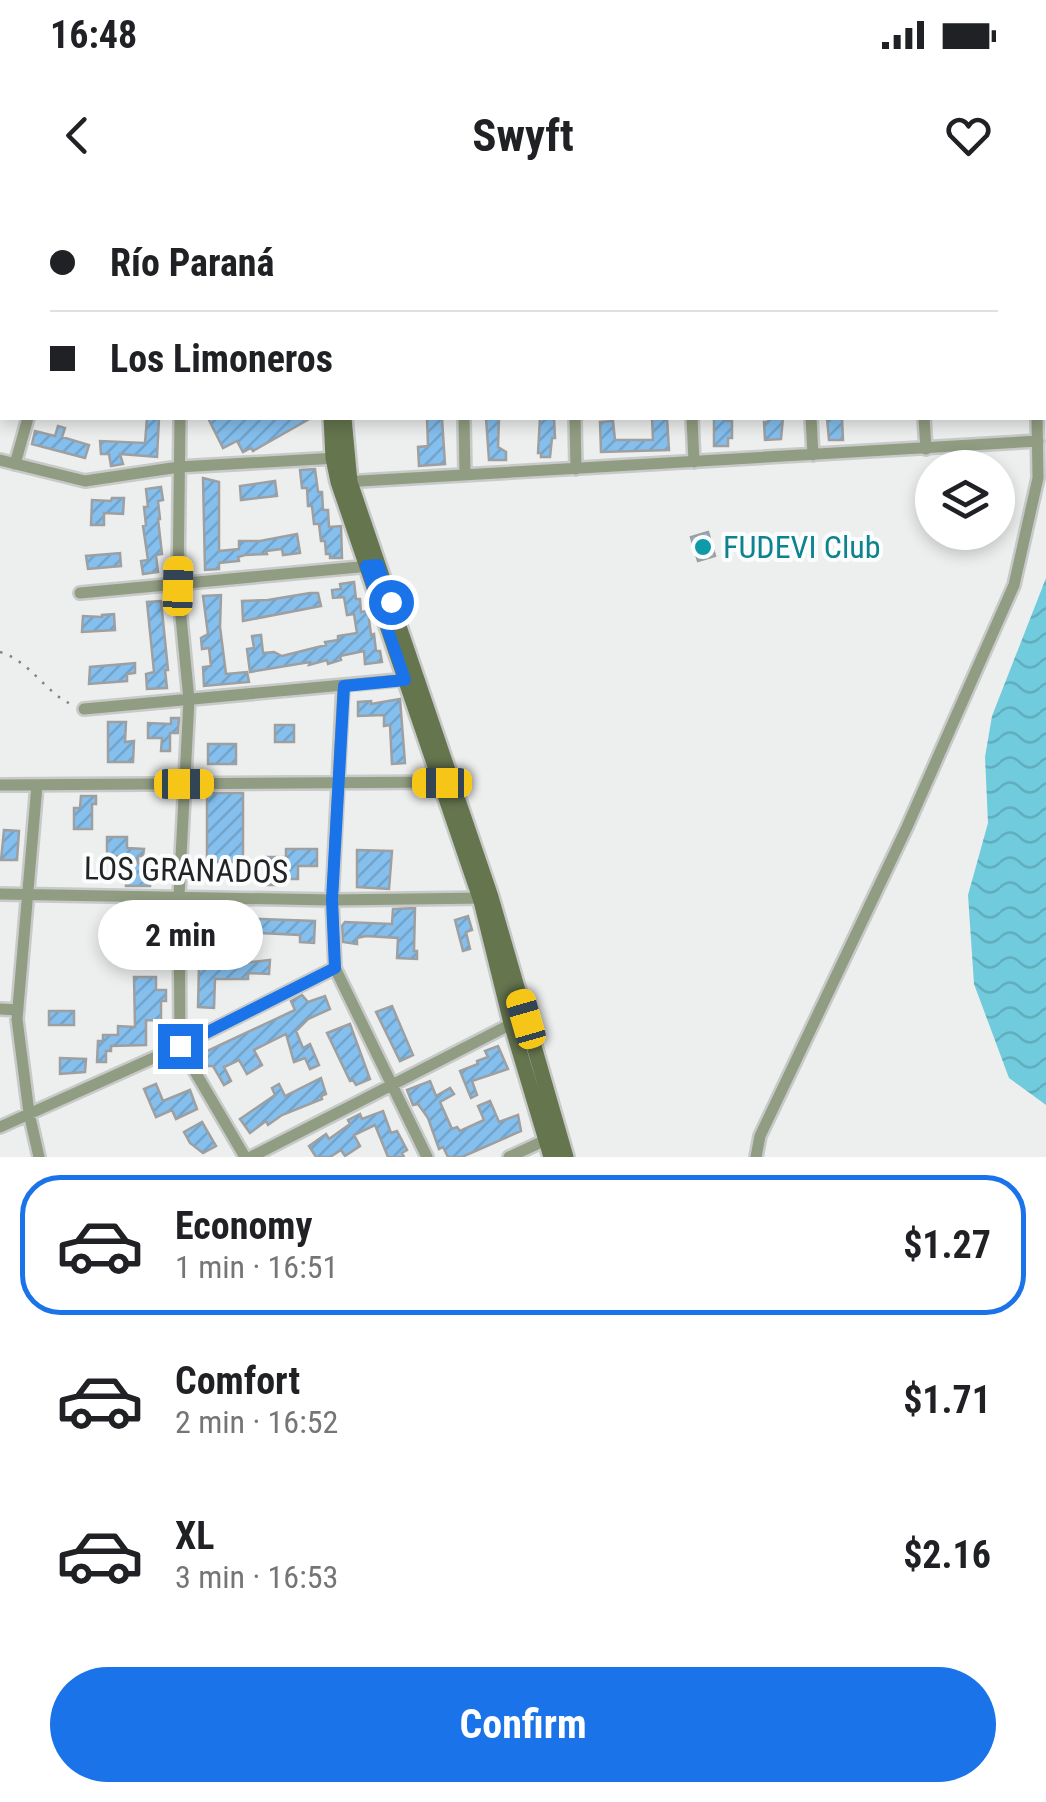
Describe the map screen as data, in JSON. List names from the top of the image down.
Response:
{
  "streets": {
    "street": ["LOS GRANADOS"]
  },
  "places": ["FUDEVI Club"],
  "page": {
    "status": "16:48",
    "header": "Swyft",
    "banner": ["Río Paraná", "Los Limoneros"],
    "bubble": "2 min",
    "list": [
      {
        "name": "Economy",
        "note": "1 min · 16:51",
        "value": "$1.27"
      },
      {
        "name": "Comfort",
        "note": "2 min · 16:52",
        "value": "$1.71"
      },
      {
        "name": "XL",
        "note": "3 min · 16:53",
        "value": "$2.16"
      }
    ],
    "buttons": "Confirm"
  }
}
